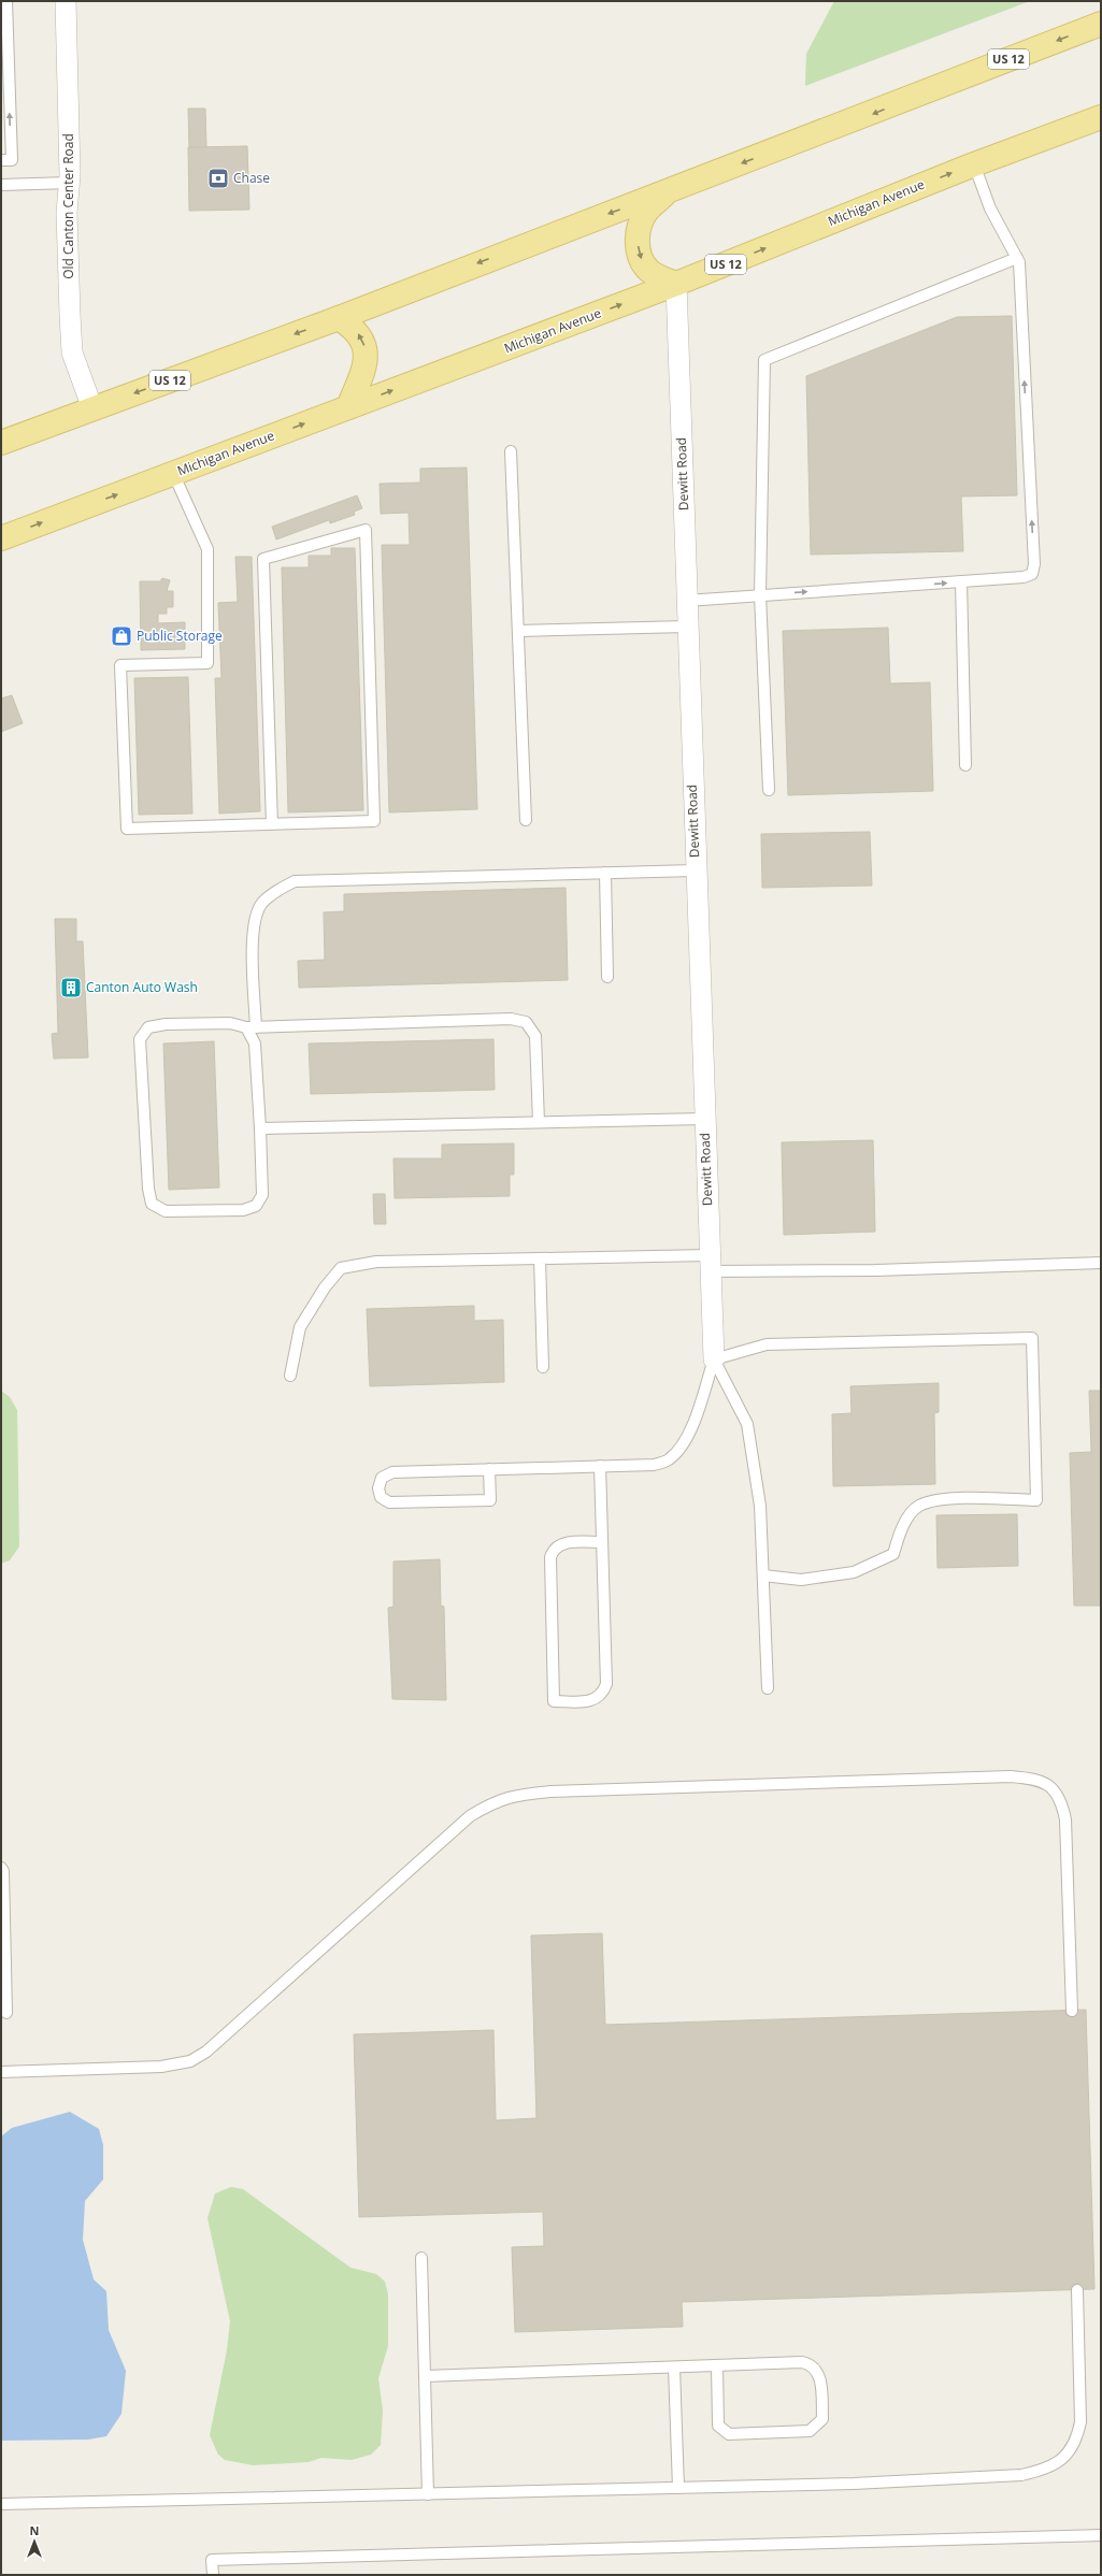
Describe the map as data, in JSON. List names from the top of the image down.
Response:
{
  "streets": {
    "main road": ["US 12", "Michigan Avenue"],
    "street": ["Old Canton Center Road", "Dewitt Road"]
  },
  "crossings": [
    ["US 12", "Old Canton Center Road"],
    ["Michigan Avenue", "Dewitt Road"]
  ],
  "places": {
    "bank": ["Chase"],
    "shop": ["Public Storage"],
    "building": ["Canton Auto Wash"]
  },
  "north": "top"
}
